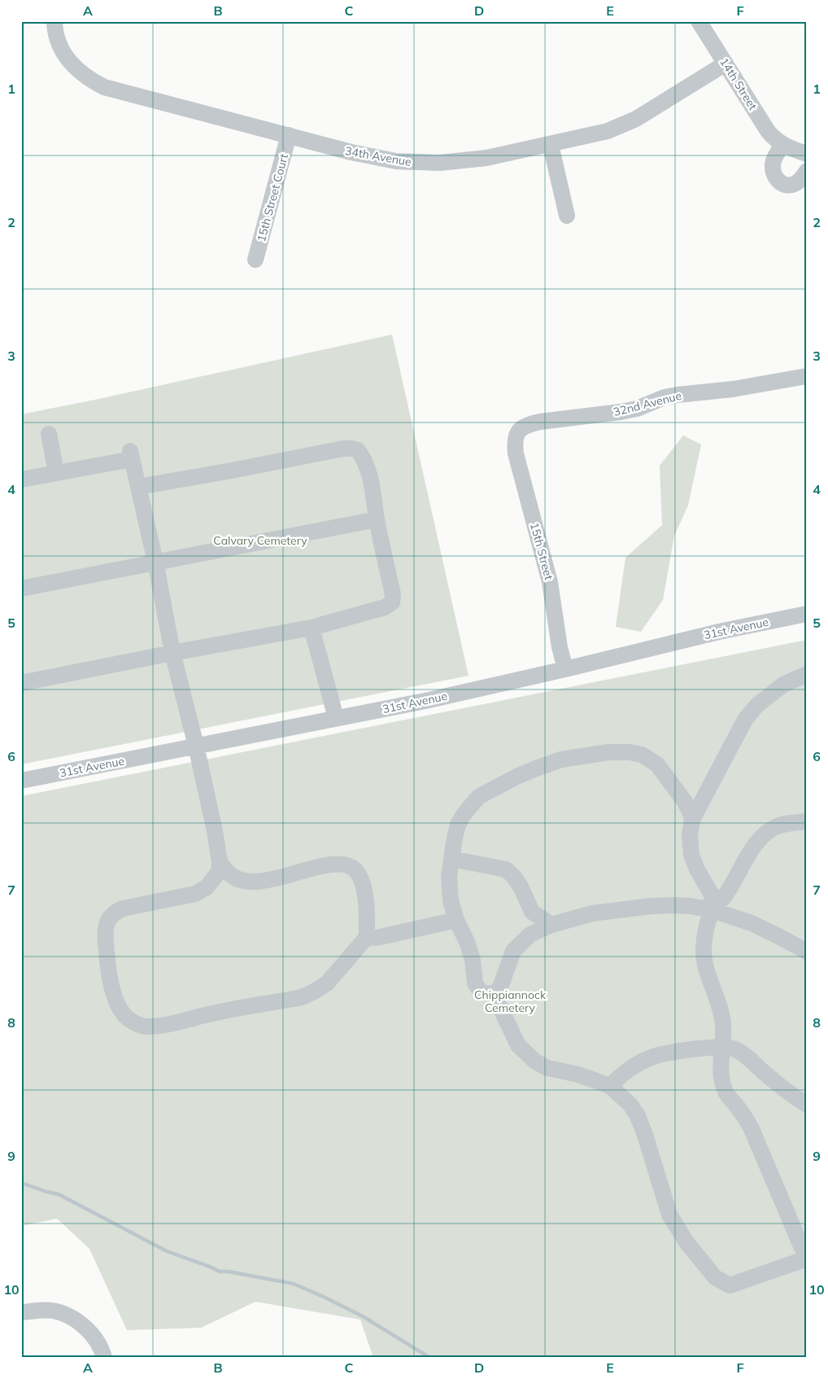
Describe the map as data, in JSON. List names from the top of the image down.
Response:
{
  "streets": {
    "street": [
      "14th Street",
      "34th Avenue",
      "15th Street Court",
      "32nd Avenue",
      "15th Street",
      "31st Avenue"
    ]
  },
  "crossings": [
    ["14th Street", "34th Avenue"],
    ["34th Avenue", "15th Street Court"],
    ["32nd Avenue", "15th Street"],
    ["15th Street", "31st Avenue"]
  ],
  "parks": ["Calvary Cemetery", "Chippiannock Cemetery"],
  "grid": {
    "columns": [
      "A",
      "B",
      "C",
      "D",
      "E",
      "F"
    ],
    "rows": [
      "1",
      "2",
      "3",
      "4",
      "5",
      "6",
      "7",
      "8",
      "9",
      "10"
    ]
  }
}
